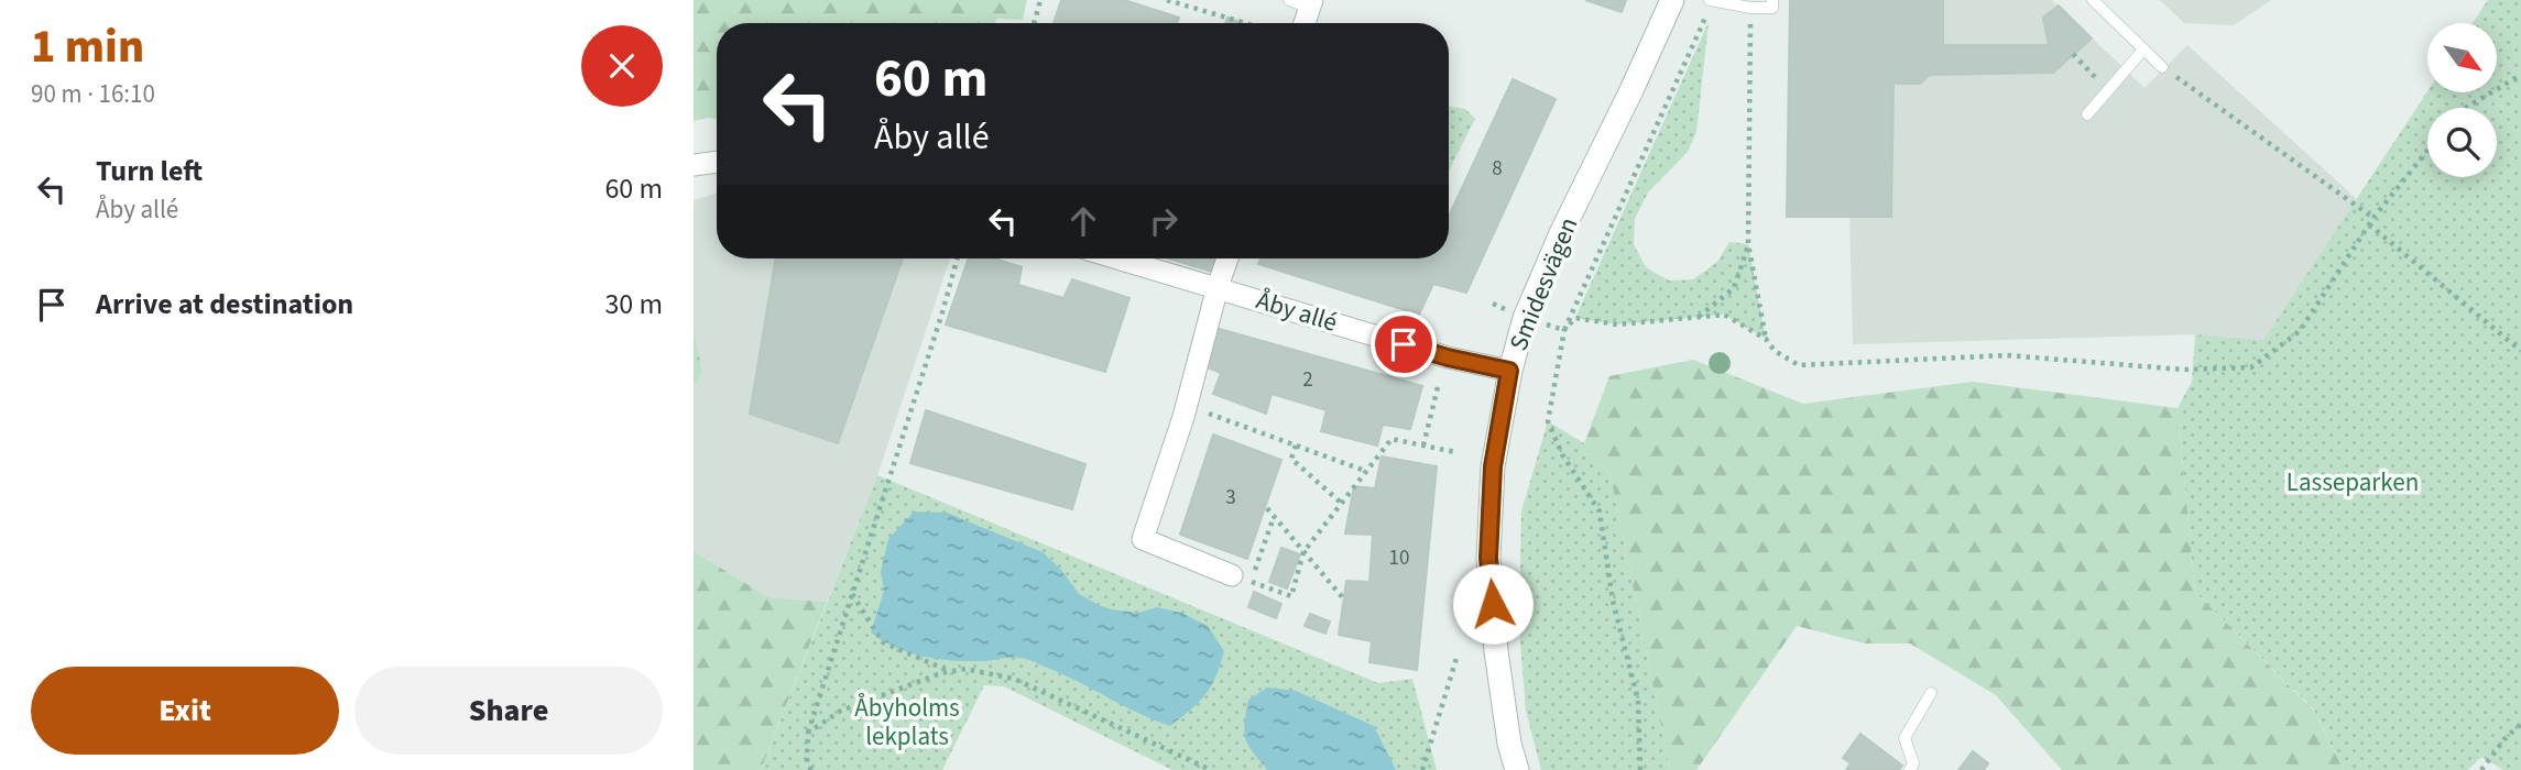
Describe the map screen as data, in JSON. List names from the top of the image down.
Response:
{
  "streets": {
    "street": ["Smidesvägen", "Åby allé"]
  },
  "crossings": [
    ["Smidesvägen", "Åby allé"]
  ],
  "parks": ["Lasseparken", "Åbyholms lekplats"],
  "house_numbers": [
    "8",
    "2",
    "3",
    "10"
  ],
  "north": "bottom right",
  "page": {
    "heading": ["1 min", "90 m · 16:10"],
    "turn": ["60 m", "Åby allé"],
    "list": [
      {
        "name": "Turn left",
        "note": "Åby allé",
        "value": "60 m"
      },
      {
        "name": "Arrive at destination",
        "value": "30 m"
      }
    ],
    "buttons": ["Exit", "Share"]
  }
}
